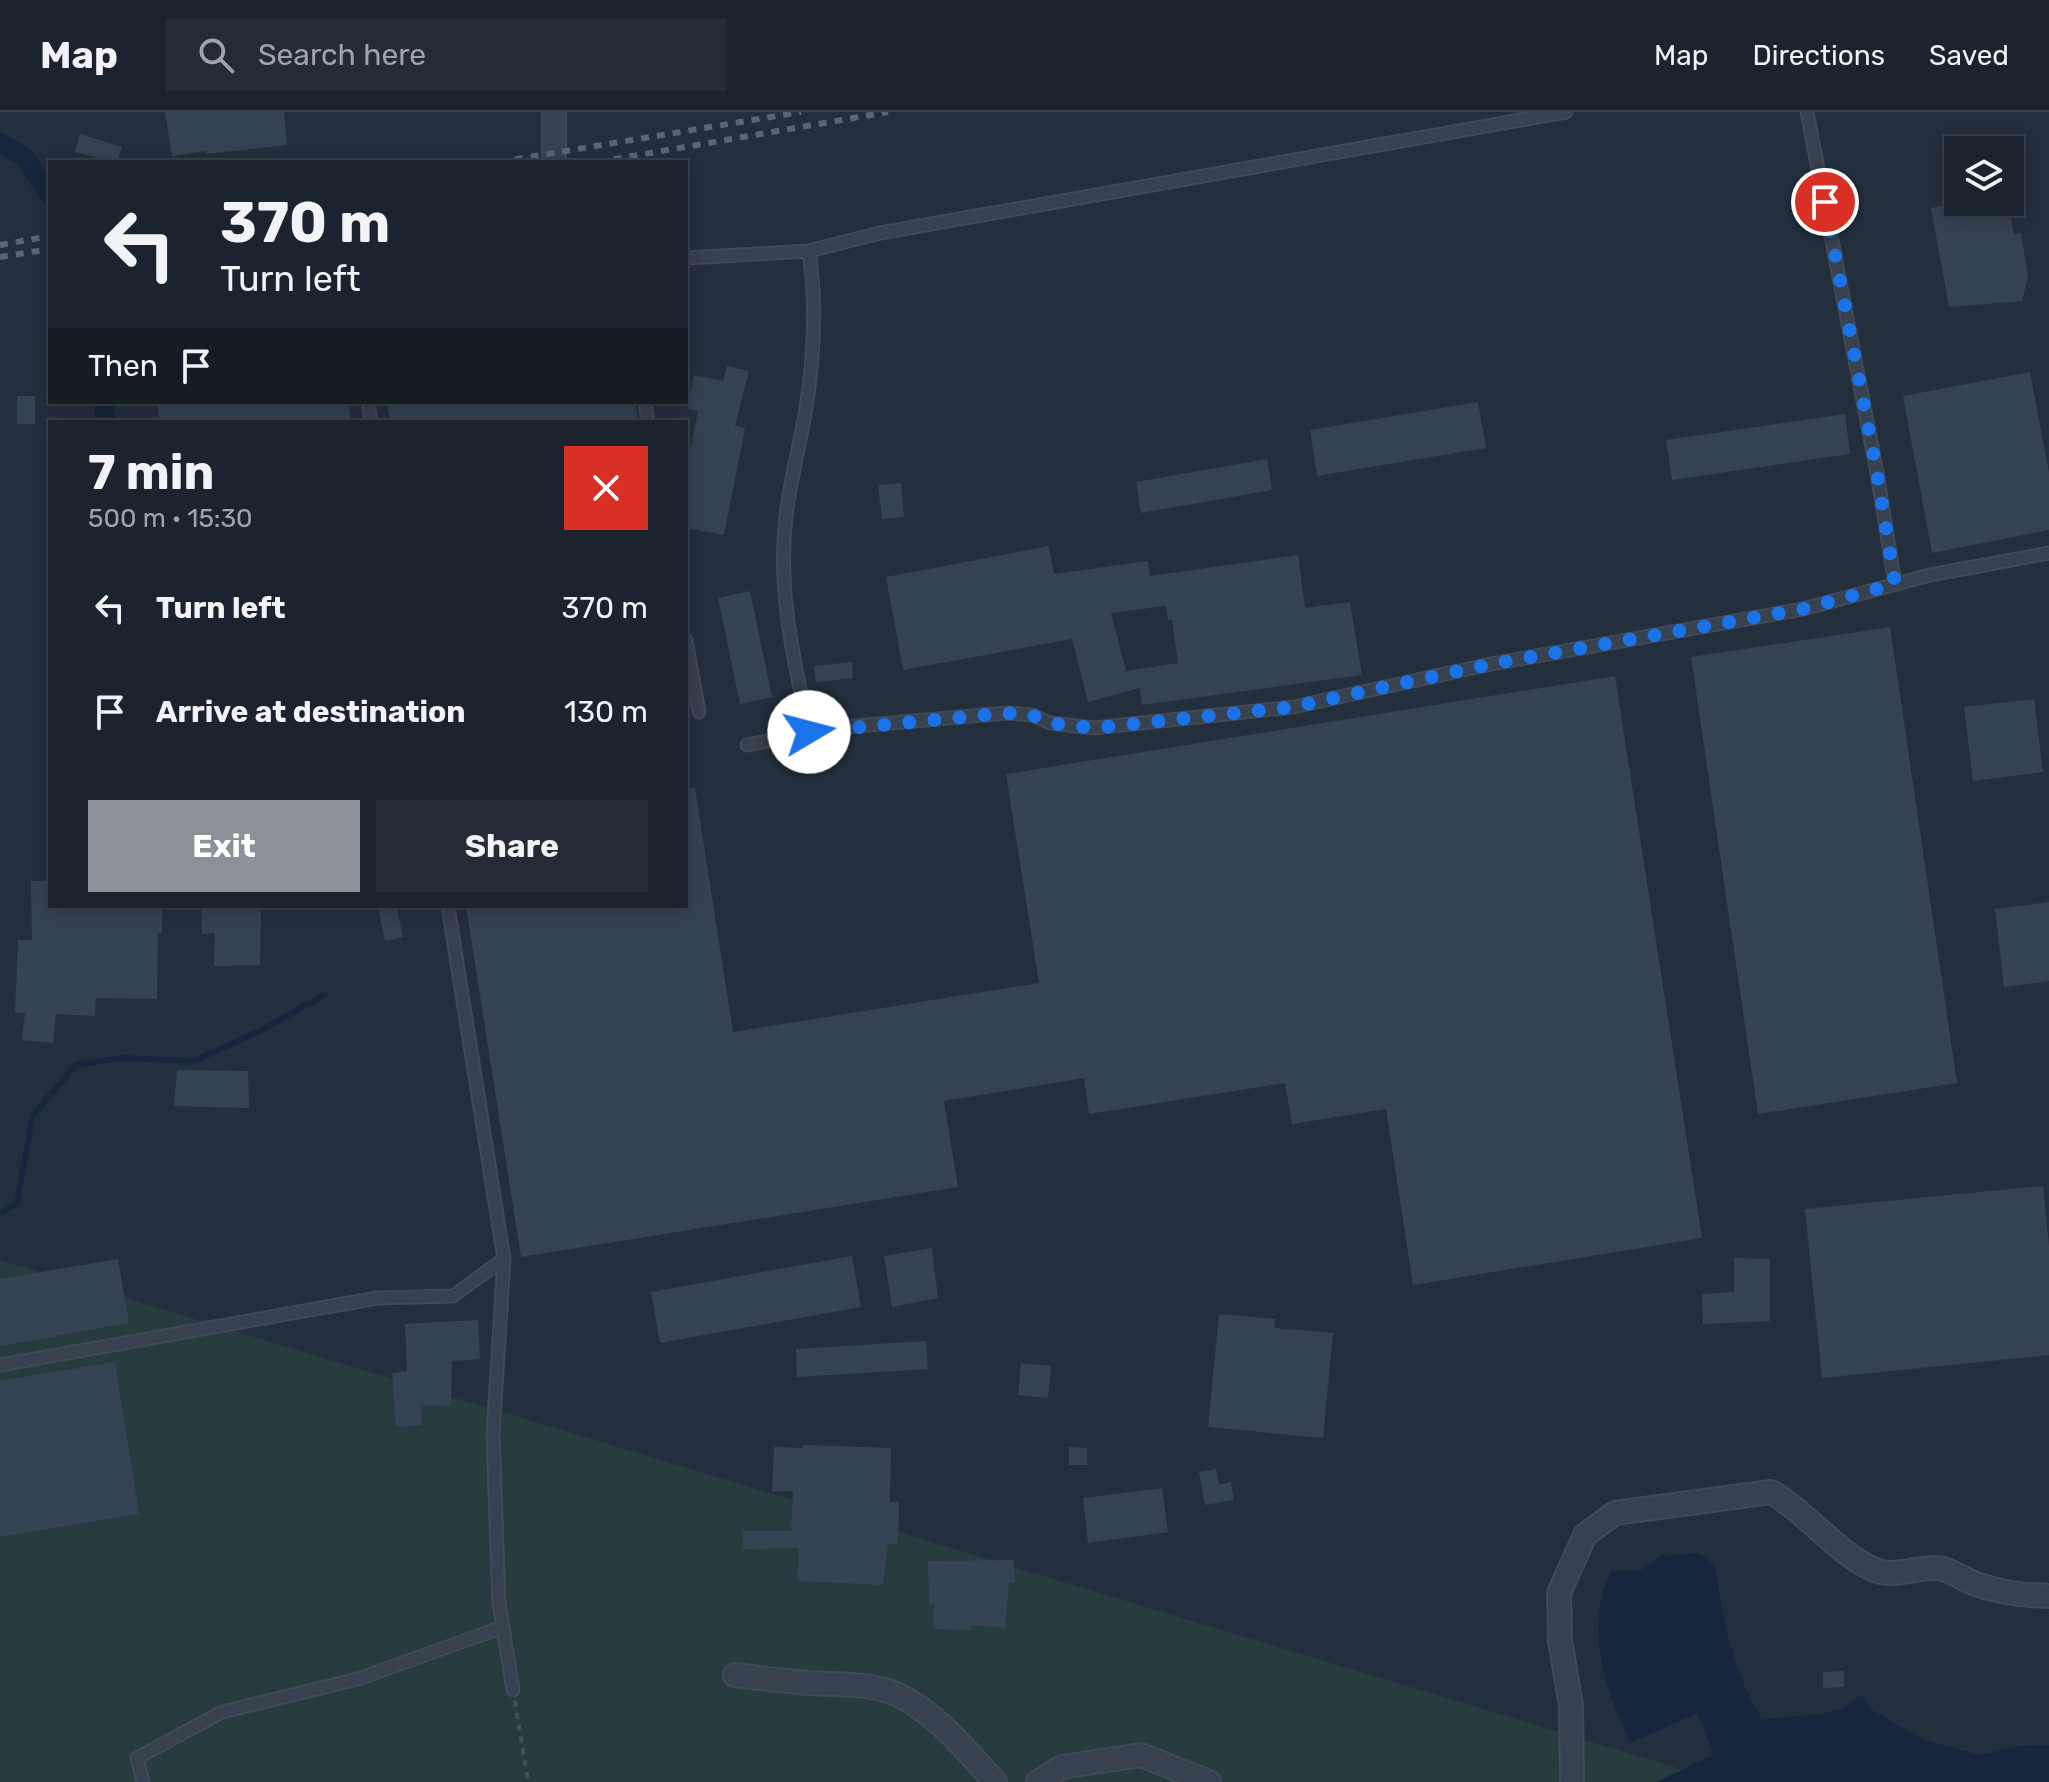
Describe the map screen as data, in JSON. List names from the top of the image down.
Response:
{
  "page": {
    "header": "Map",
    "search": "Search here",
    "nav": ["Map", "Directions", "Saved"],
    "turn": ["370 m", "Turn left"],
    "then": "Then",
    "heading": ["7 min", "500 m · 15:30"],
    "list": [
      {
        "name": "Turn left",
        "value": "370 m"
      },
      {
        "name": "Arrive at destination",
        "value": "130 m"
      }
    ],
    "buttons": ["Exit", "Share"]
  }
}
